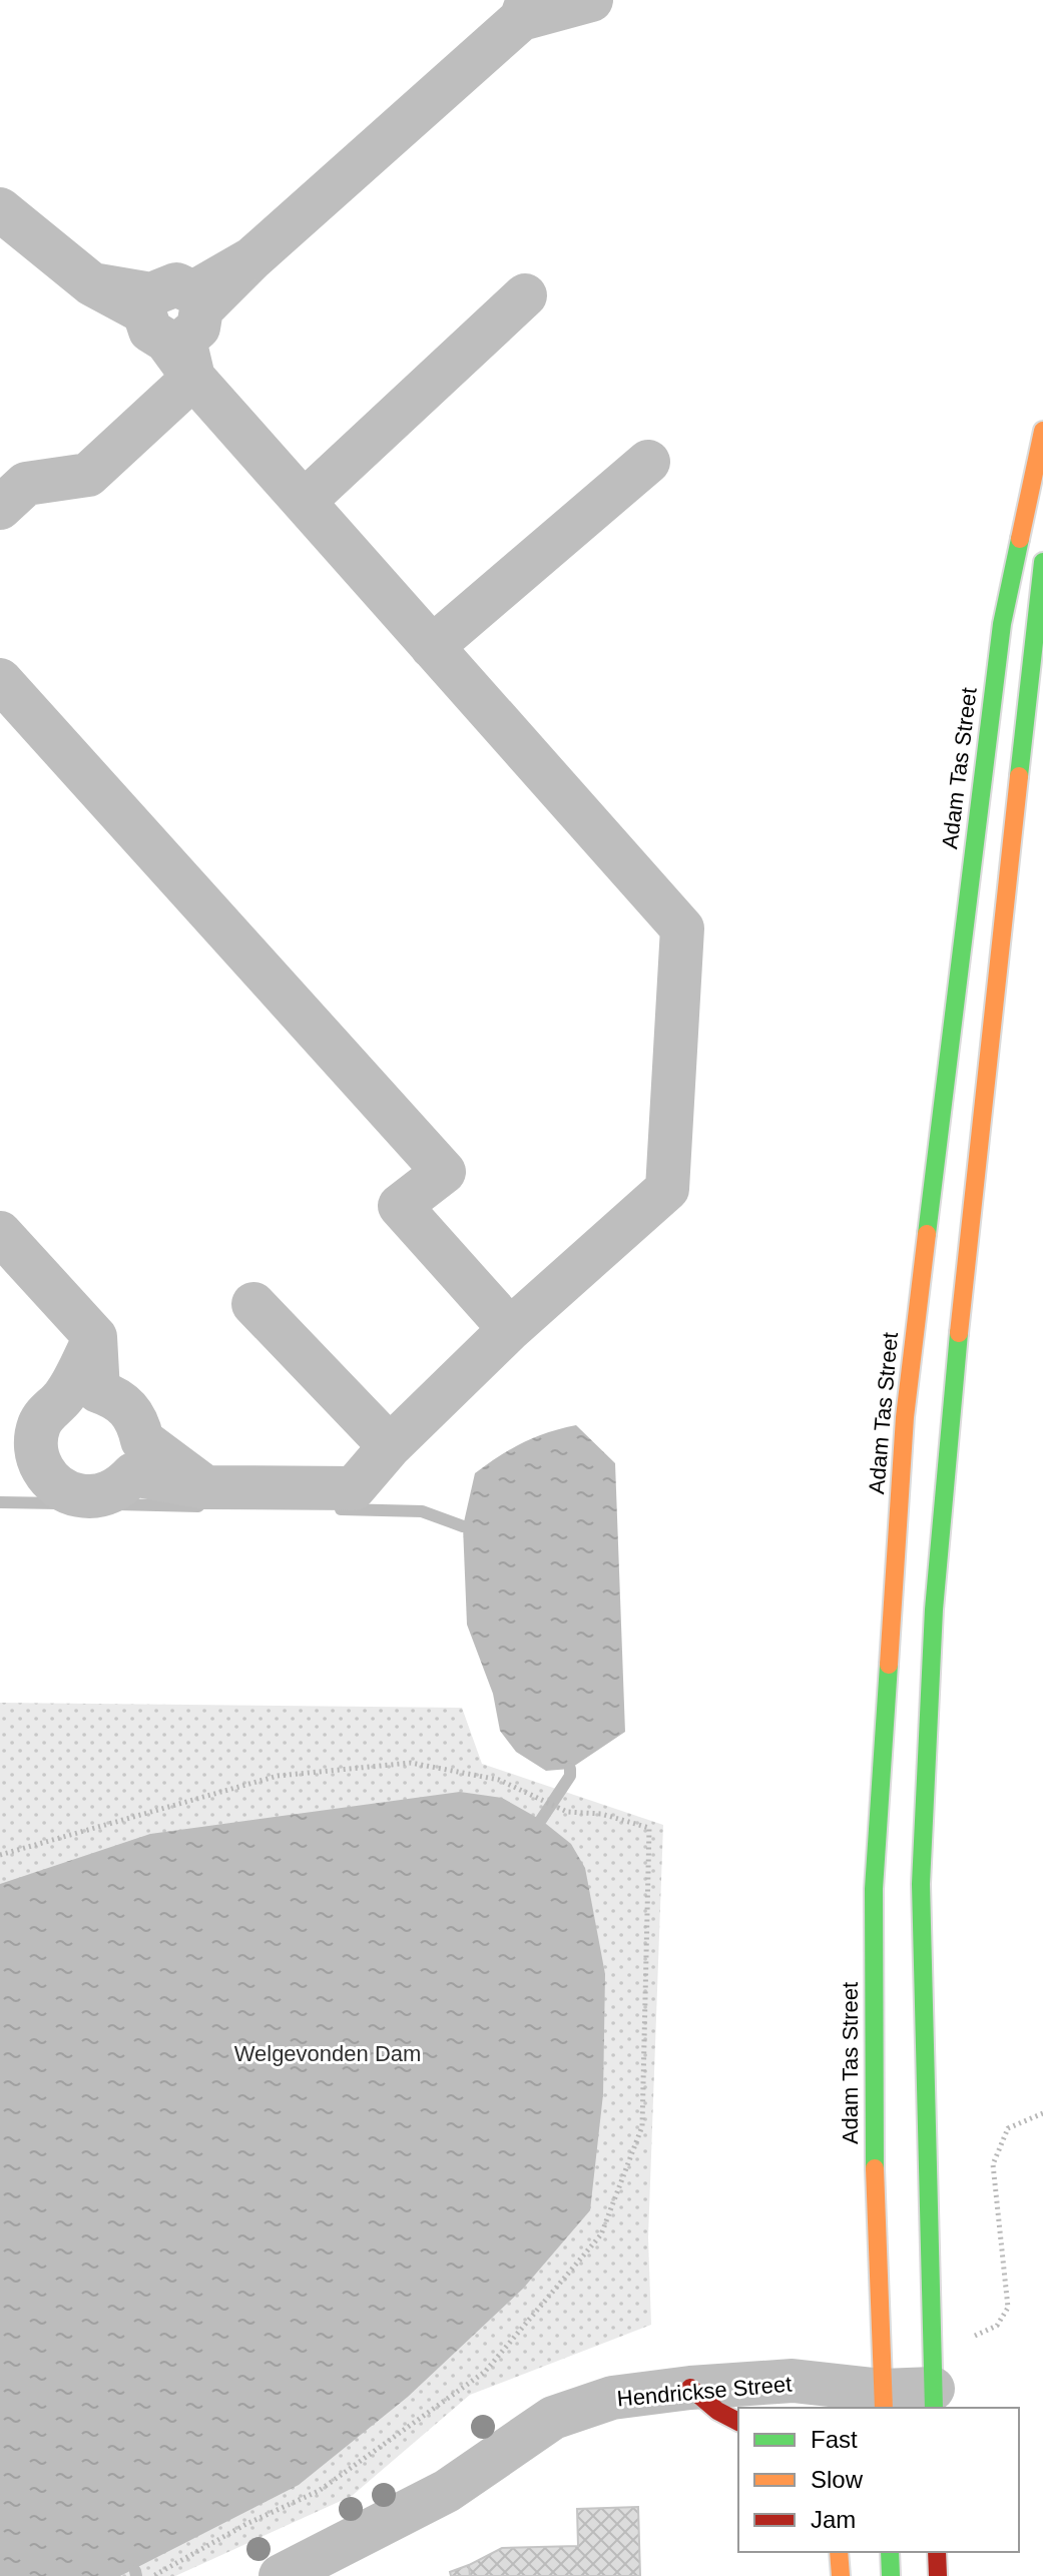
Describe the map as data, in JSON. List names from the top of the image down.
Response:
{
  "streets": {
    "main road": ["Adam Tas Street"],
    "street": ["Hendrickse Street"]
  },
  "crossings": [
    ["Adam Tas Street", "Hendrickse Street"]
  ],
  "parks": ["Welgevonden Dam"],
  "legend": ["Fast", "Slow", "Jam"]
}
